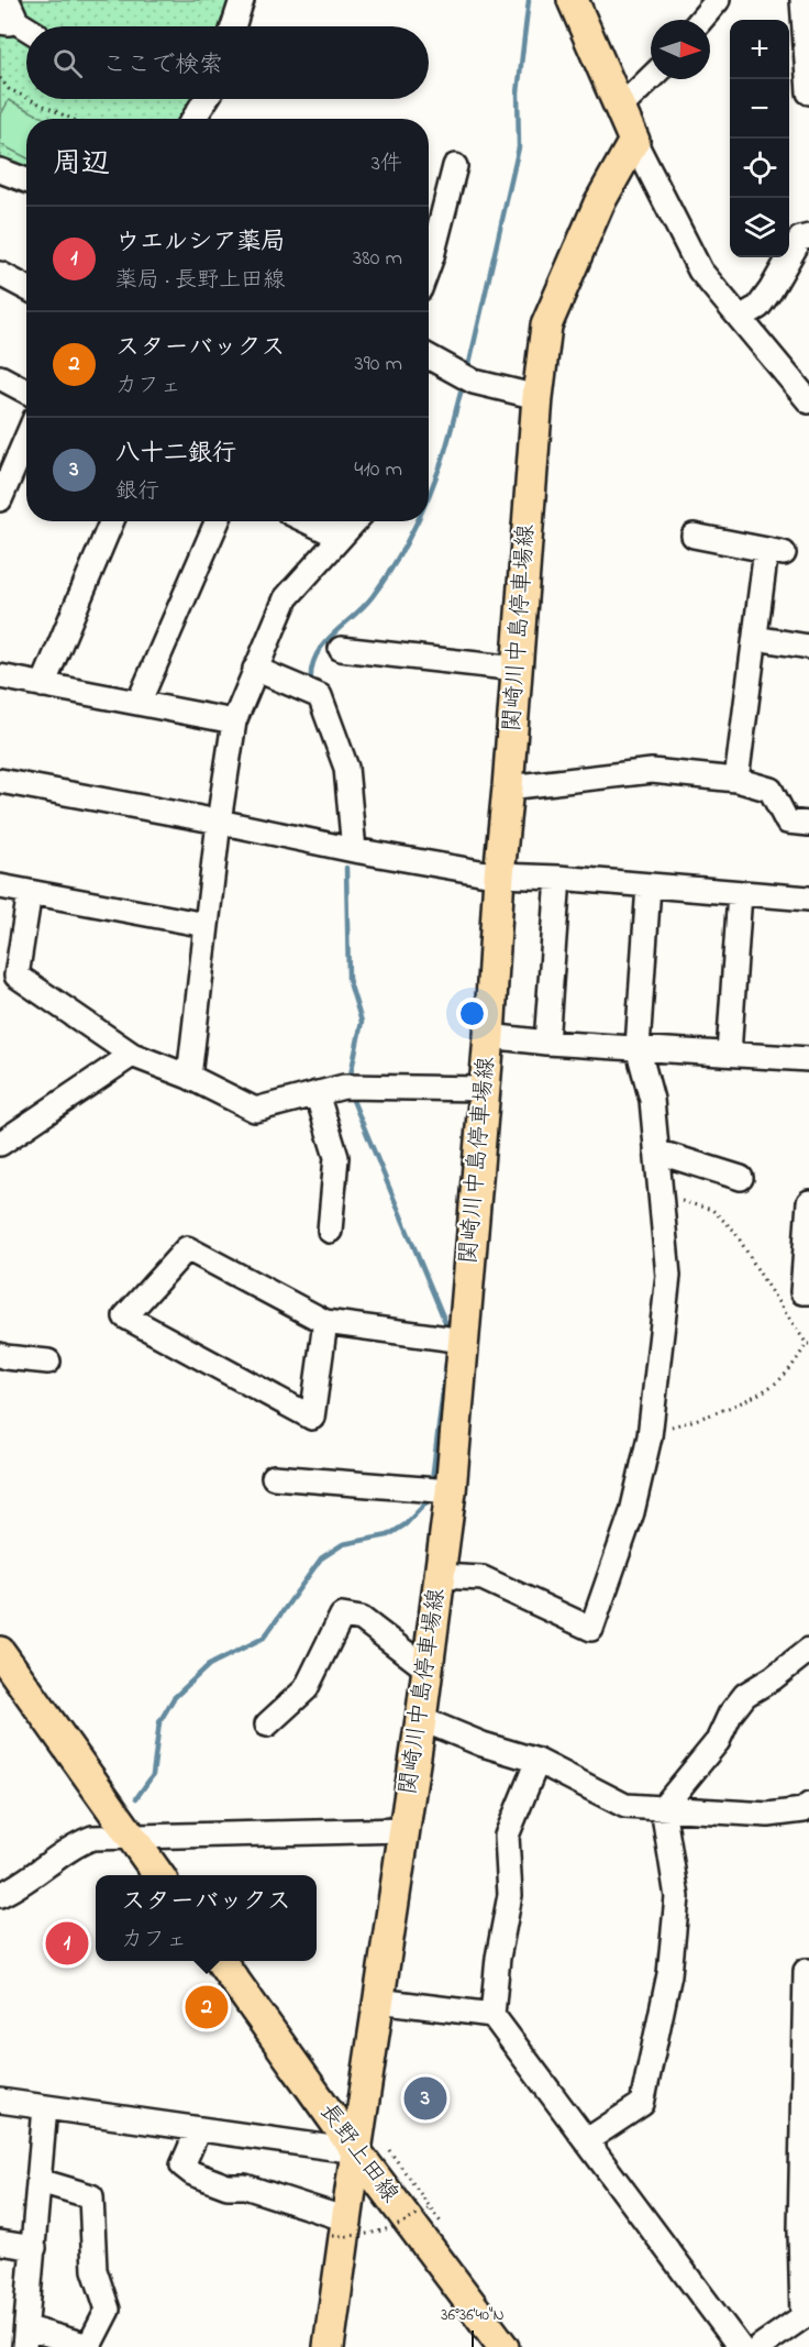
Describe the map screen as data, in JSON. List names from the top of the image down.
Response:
{
  "streets": {
    "main road": ["関崎川中島停車場線", "長野上田線"]
  },
  "crossings": [
    ["関崎川中島停車場線", "長野上田線"]
  ],
  "north": "right",
  "page": {
    "map_buttons": ["+", "−"],
    "search": "ここで検索",
    "heading": ["周辺", "3件"],
    "list": [
      {
        "mark": "1",
        "name": "ウエルシア薬局",
        "note": "薬局 · 長野上田線",
        "value": "380 m"
      },
      {
        "mark": "2",
        "name": "スターバックス",
        "note": "カフェ",
        "value": "390 m"
      },
      {
        "mark": "3",
        "name": "八十二銀行",
        "note": "銀行",
        "value": "410 m"
      }
    ],
    "popup": ["スターバックス", "カフェ"],
    "pins": ["1", "2", "3"]
  },
  "coordinates": ["36°36'40\"N"]
}
